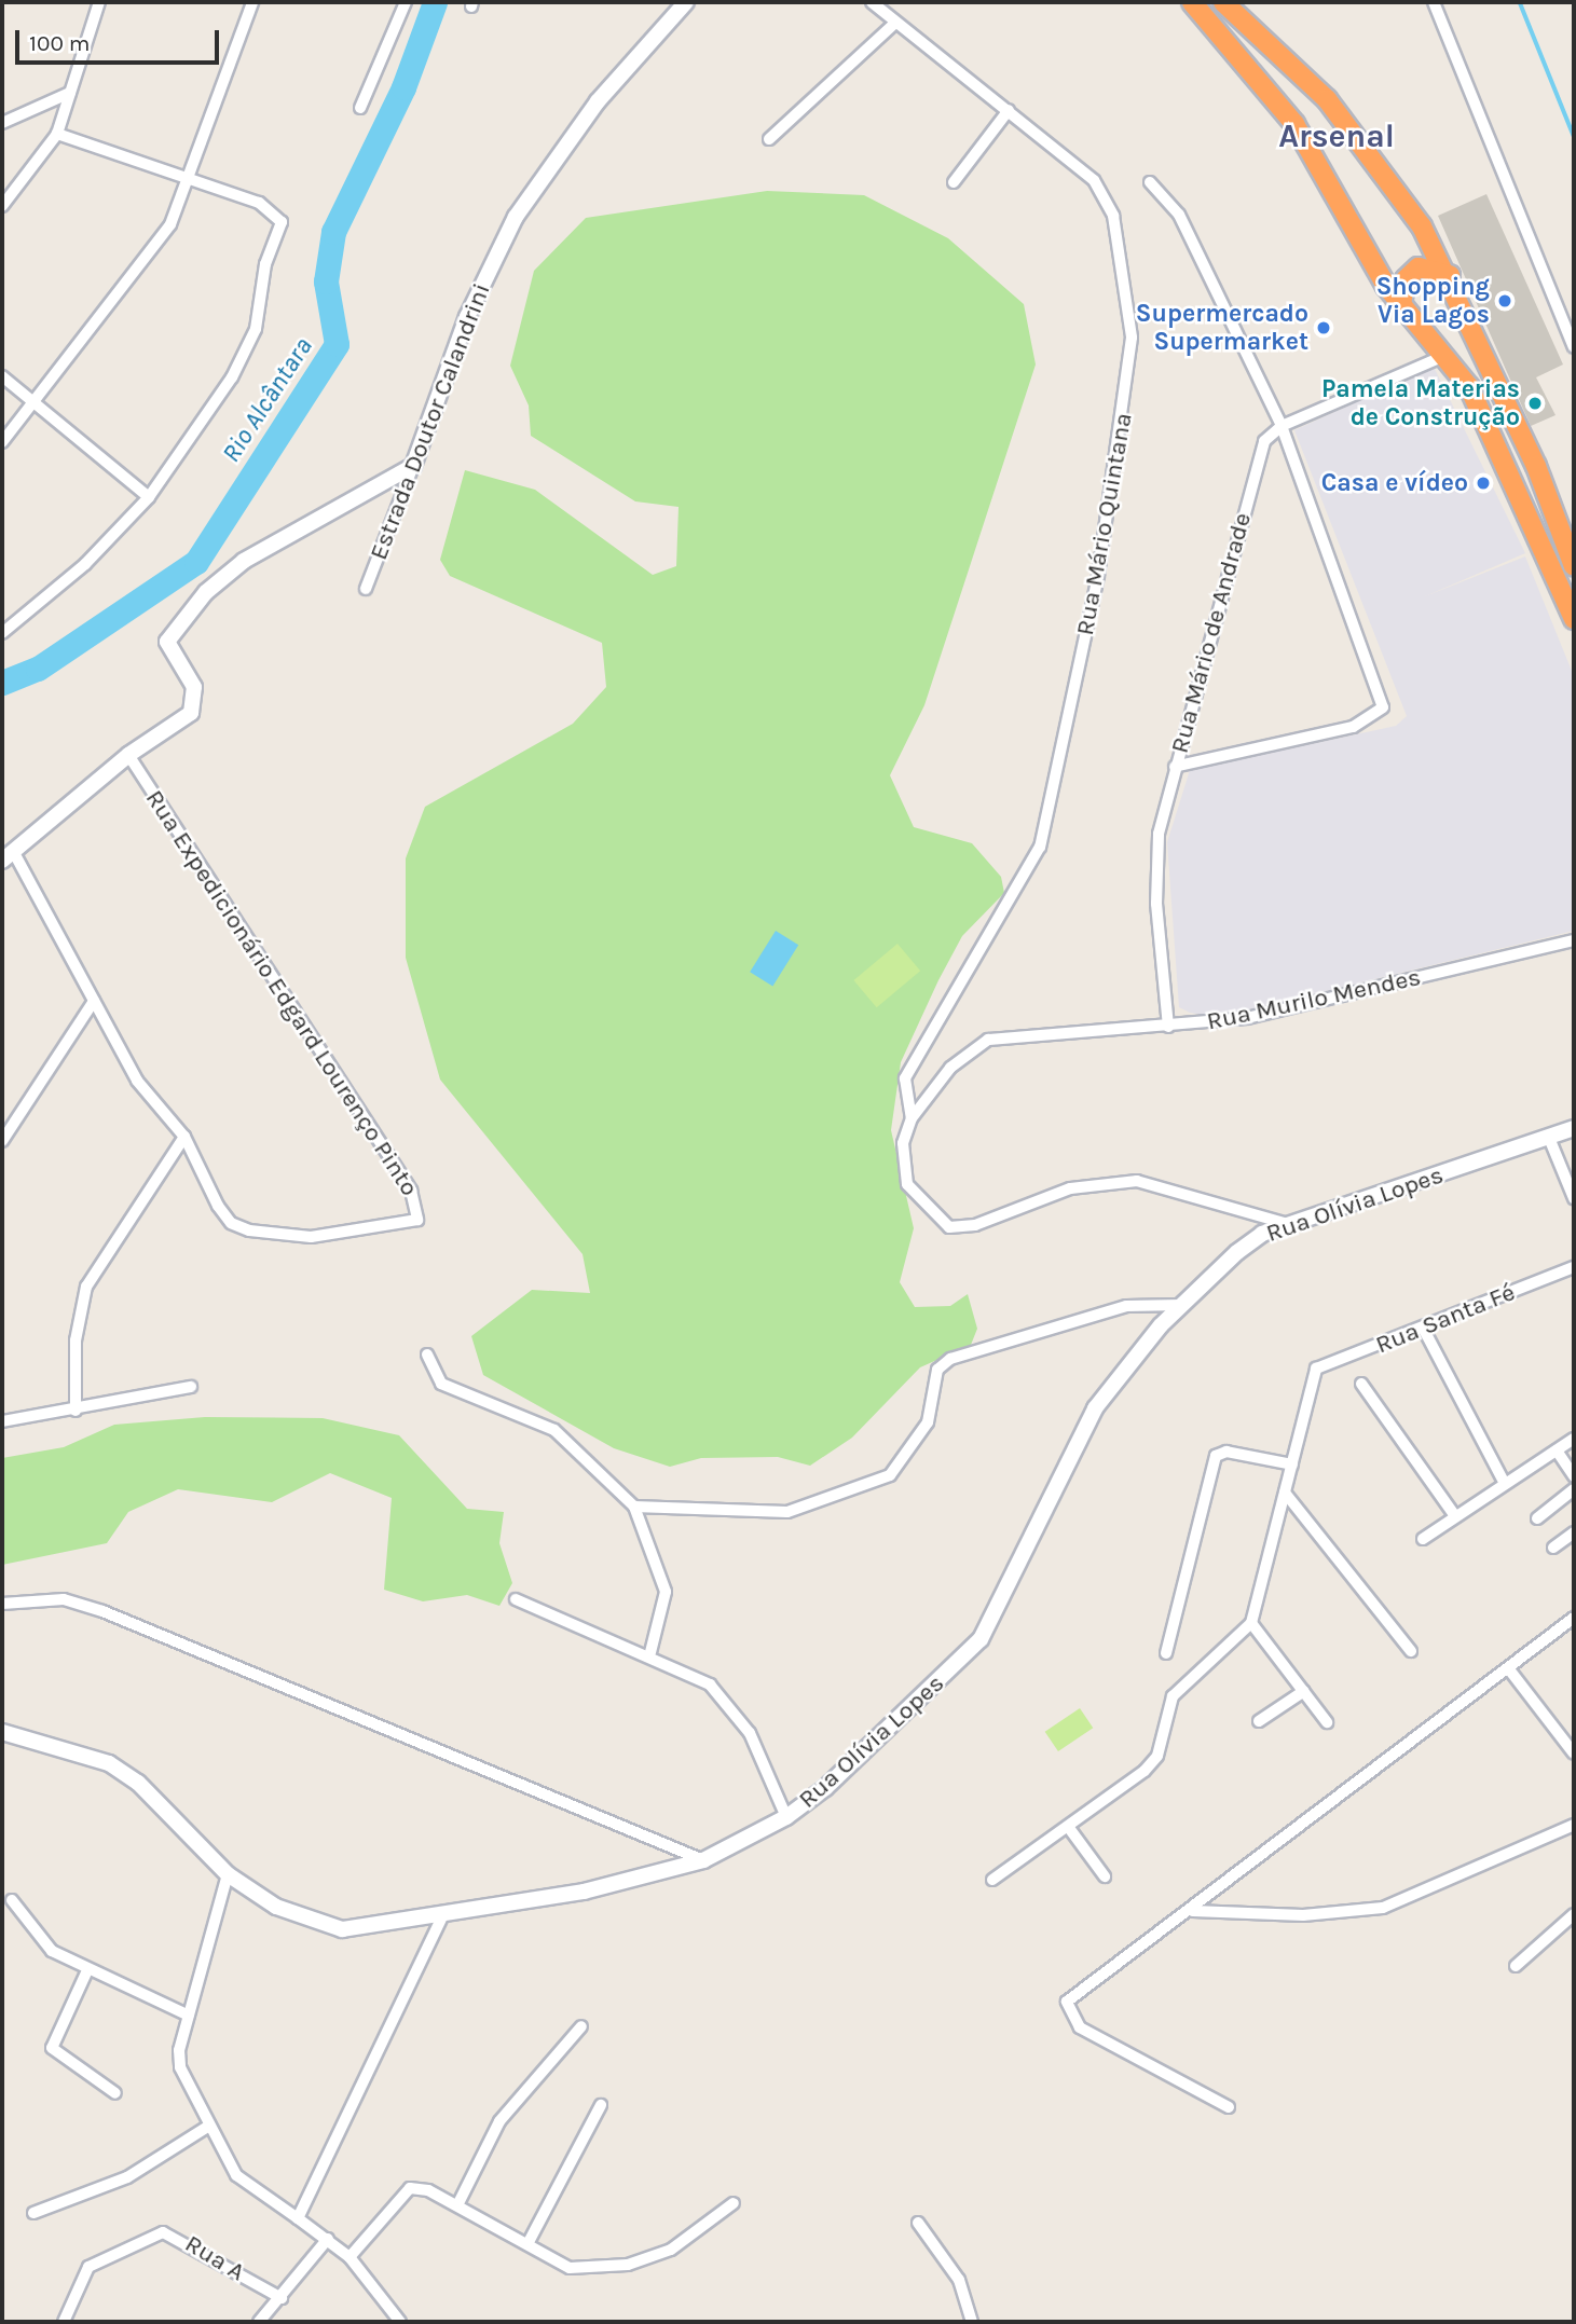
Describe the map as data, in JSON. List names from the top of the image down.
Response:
{
  "streets": {
    "street": [
      "Estrada Doutor Calandrini",
      "Rua Mário Quintana",
      "Rua Mário de Andrade",
      "Rua Expedicionário Edgard Lourenço Pinto",
      "Rua Murilo Mendes",
      "Rua Olívia Lopes",
      "Rua Santa Fé",
      "Rua A"
    ]
  },
  "crossings": [
    ["Rua Mário Quintana", "Rua Murilo Mendes"],
    ["Rua Mário de Andrade", "Rua Murilo Mendes"]
  ],
  "districts": ["Arsenal"],
  "water": ["Rio Alcântara"],
  "places": [
    "Shopping Via Lagos",
    "Supermercado Supermarket",
    "Pamela Materias de Construção",
    "Casa e vídeo"
  ],
  "scale_bar": "100 m"
}
